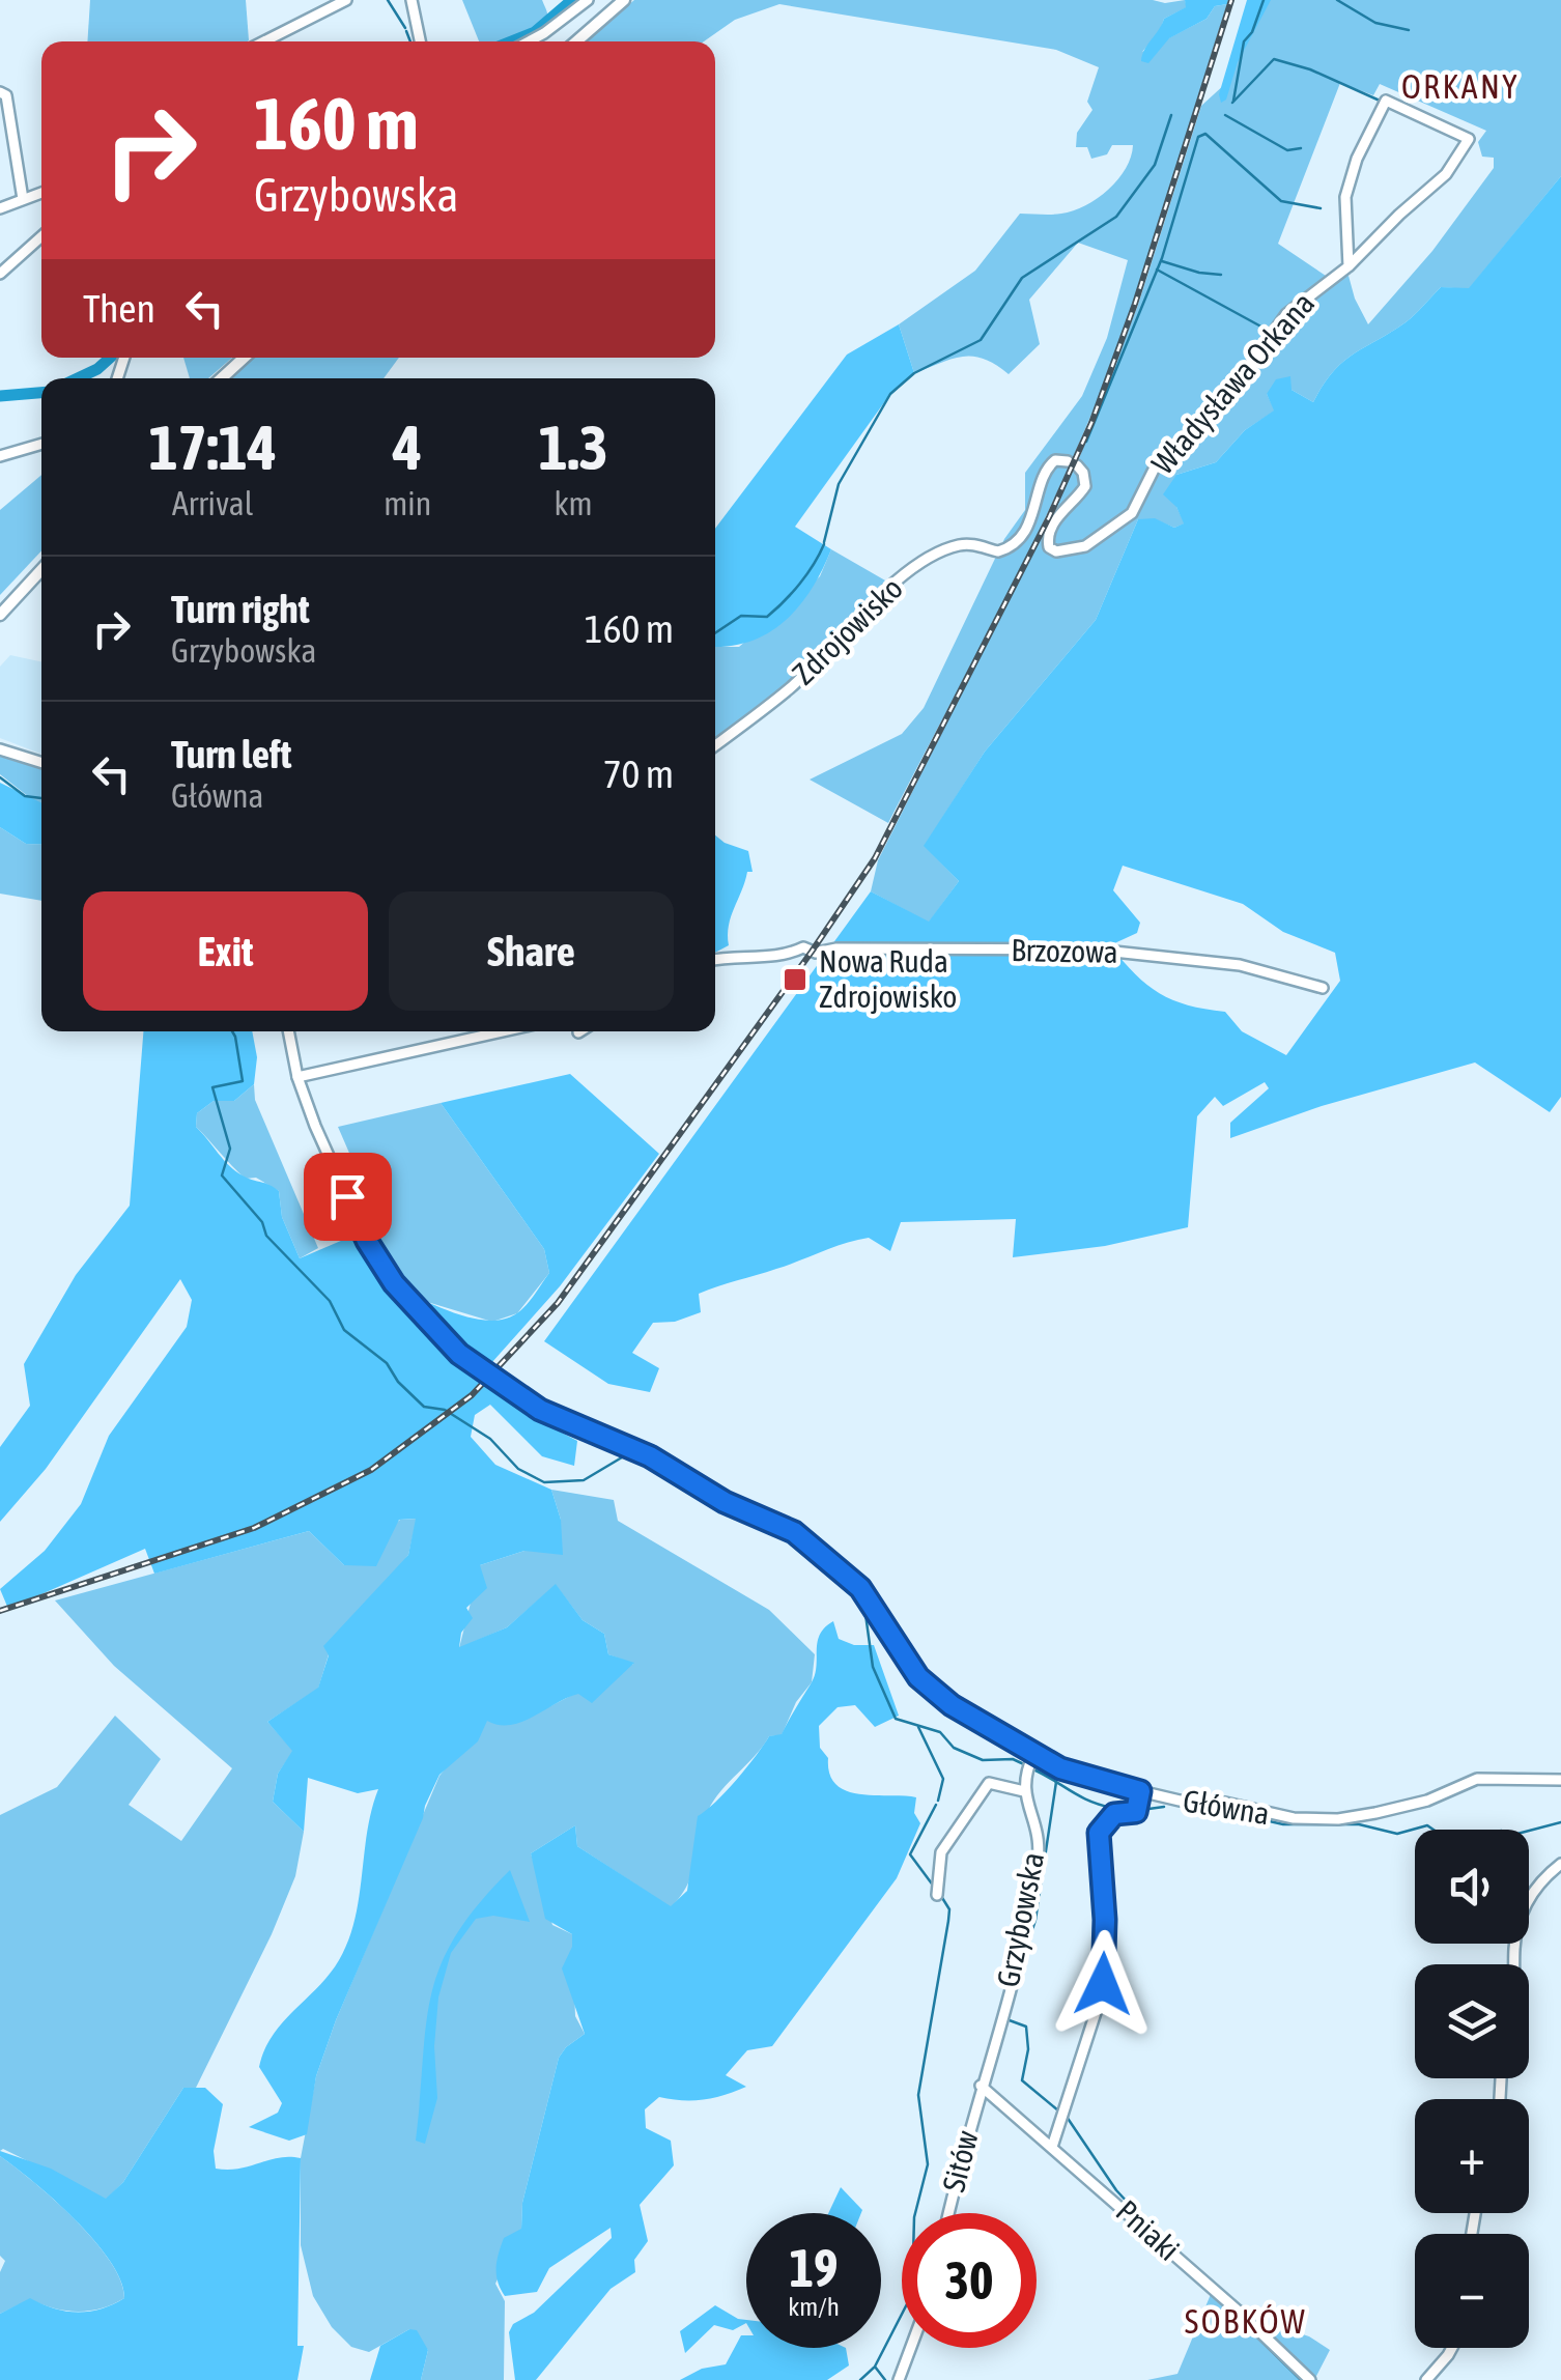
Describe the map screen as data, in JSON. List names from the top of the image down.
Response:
{
  "streets": {
    "street": [
      "Władysława Orkana",
      "Zdrojowisko",
      "Brzozowa",
      "Główna",
      "Grzybowska",
      "Sitów",
      "Pniaki"
    ]
  },
  "crossings": [
    ["Władysława Orkana", "Zdrojowisko"],
    ["Główna", "Grzybowska"],
    ["Grzybowska", "Sitów"],
    ["Grzybowska", "Pniaki"],
    ["Sitów", "Pniaki"]
  ],
  "districts": ["ORKANY", "SOBKÓW"],
  "places": {
    "transit": ["Nowa Ruda Zdrojowisko"]
  },
  "page": {
    "turn": ["160 m", "Grzybowska"],
    "then": "Then",
    "eta": [
      "17:14",
      "Arrival",
      "4",
      "min",
      "1.3",
      "km"
    ],
    "list": [
      {
        "name": "Turn right",
        "note": "Grzybowska",
        "value": "160 m"
      },
      {
        "name": "Turn left",
        "note": "Główna",
        "value": "70 m"
      }
    ],
    "buttons": ["Exit", "Share"],
    "map_buttons": ["+", "−"],
    "speed": "19 km/h",
    "limit": "30"
  }
}
